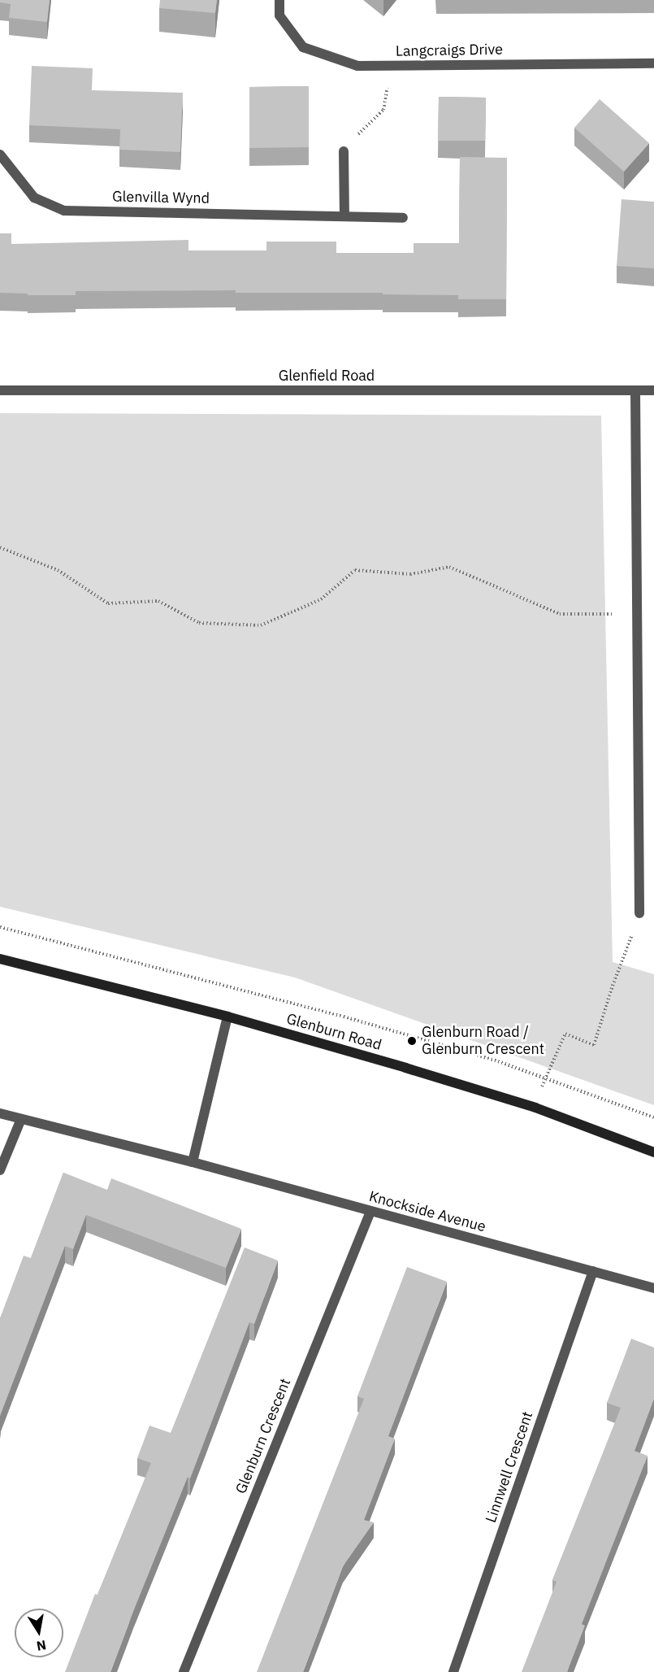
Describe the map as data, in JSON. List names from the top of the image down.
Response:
{
  "streets": {
    "street": [
      "Langcraigs Drive",
      "Glenvilla Wynd",
      "Glenfield Road",
      "Glenburn Road",
      "Knockside Avenue",
      "Glenburn Crescent",
      "Linnwell Crescent"
    ]
  },
  "crossings": [
    ["Knockside Avenue", "Glenburn Crescent"],
    ["Knockside Avenue", "Linnwell Crescent"]
  ],
  "places": ["Glenburn Road / Glenburn Crescent"],
  "north": "bottom"
}
